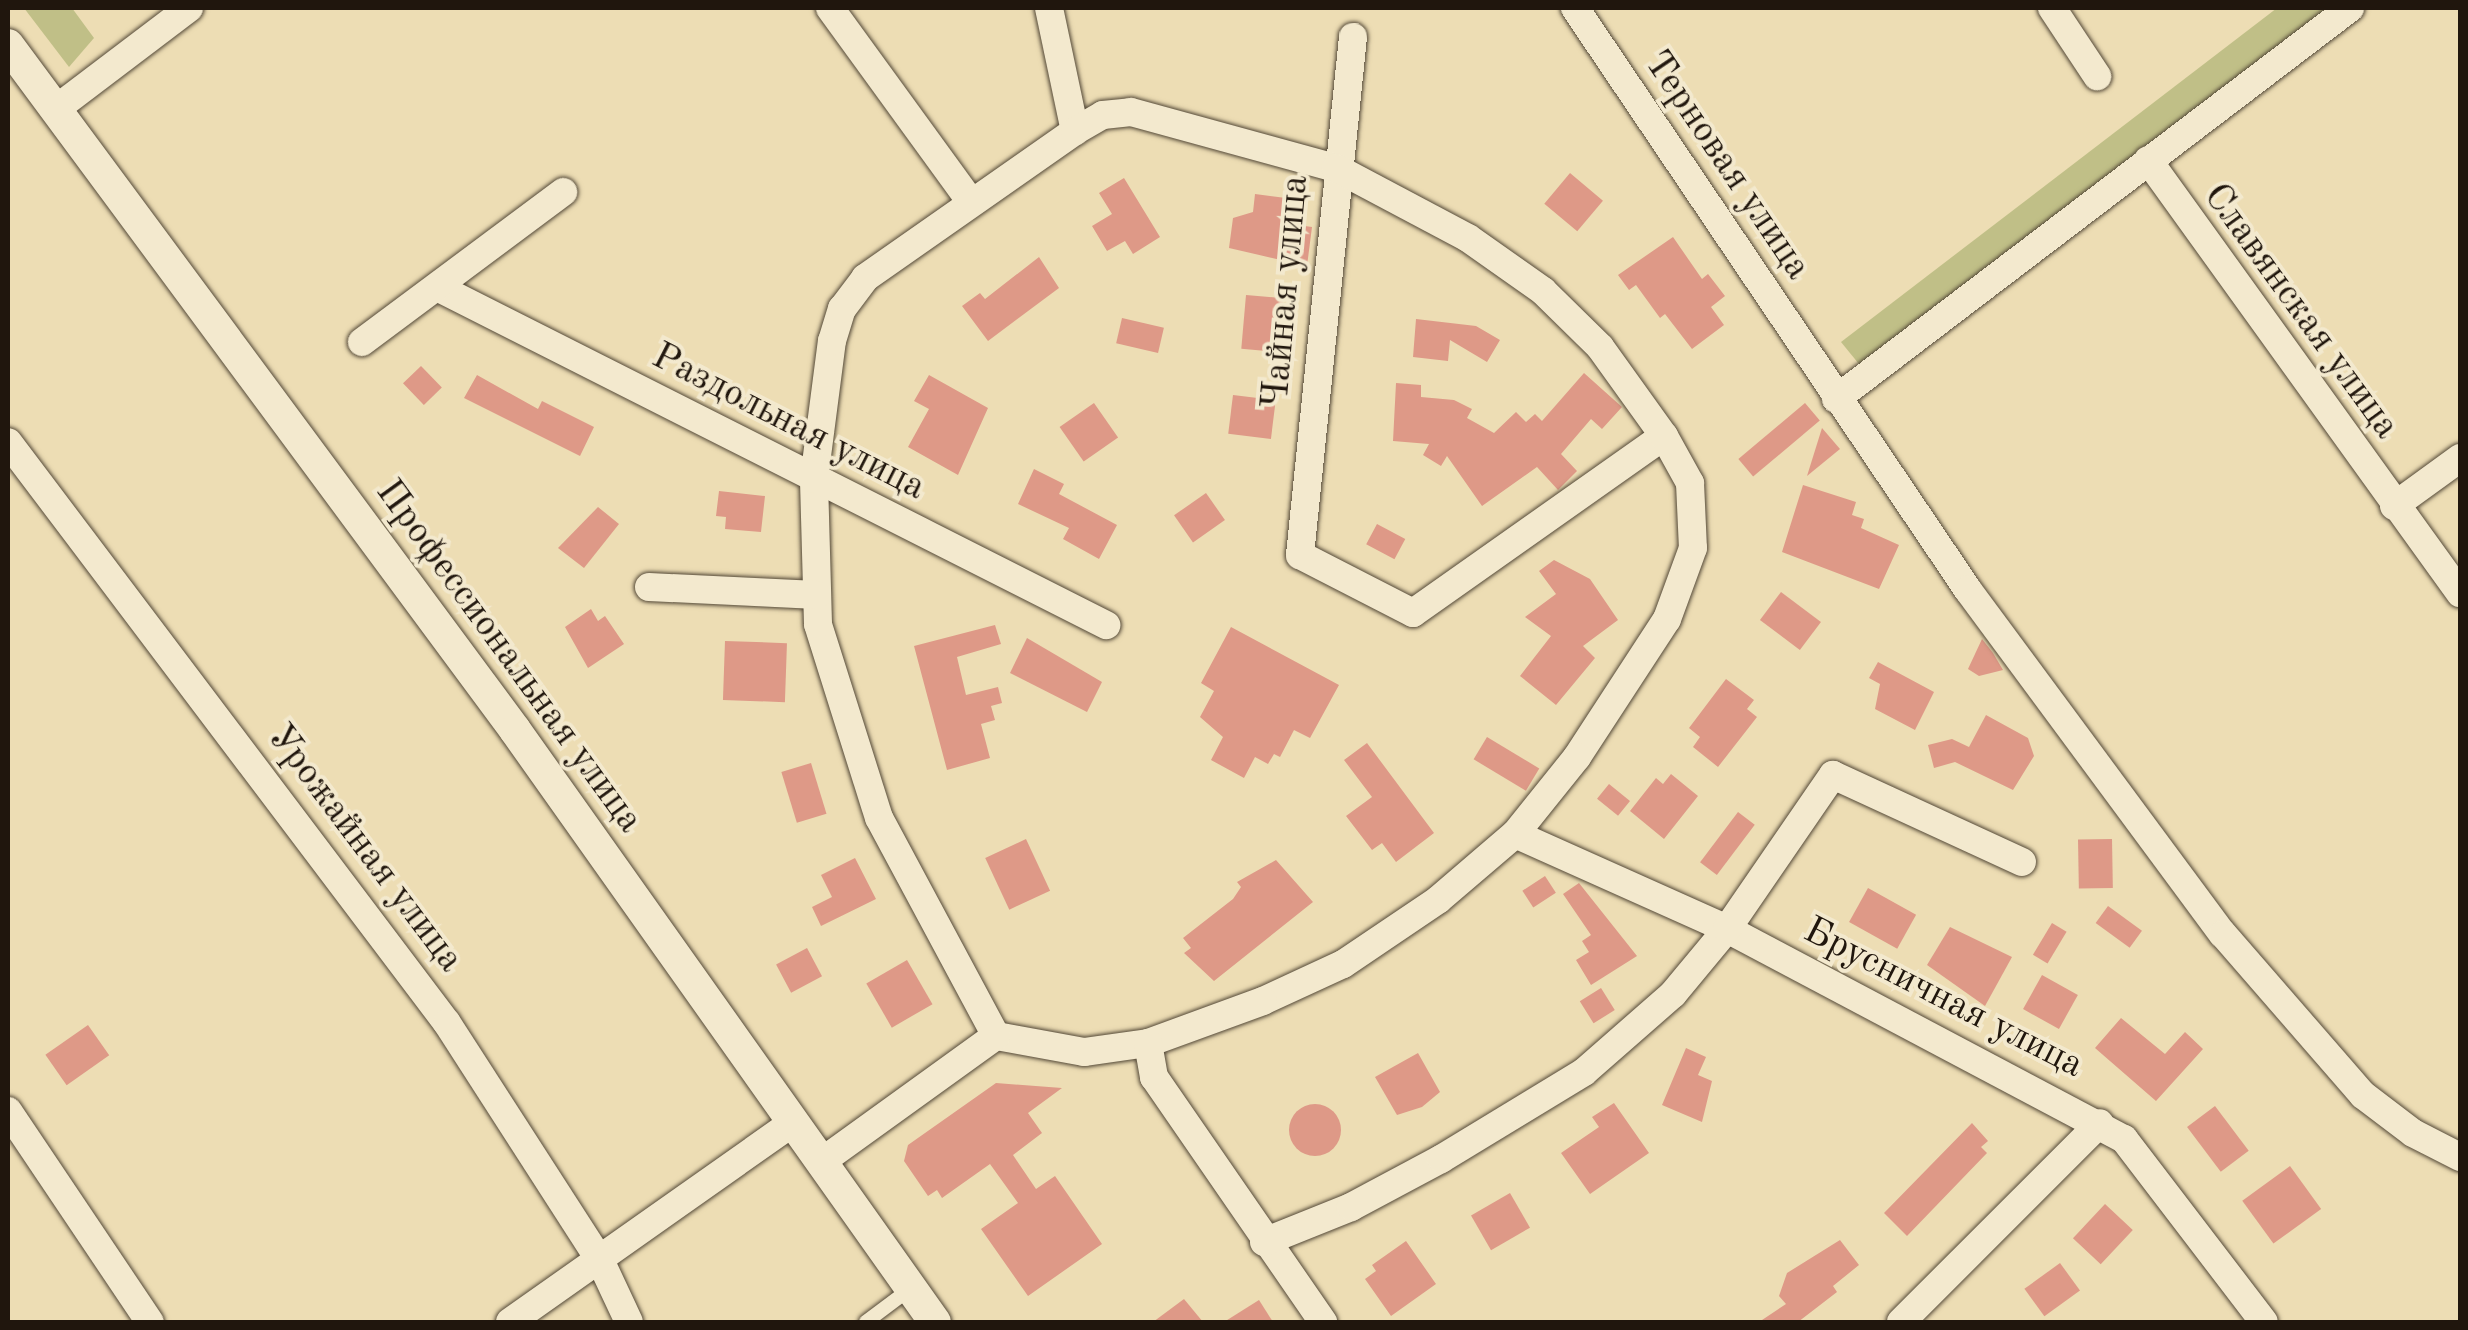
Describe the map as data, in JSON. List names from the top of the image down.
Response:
{
  "streets": {
    "street": [
      "Терновая улица",
      "Чайная улица",
      "Славянская улица",
      "Раздольная улица",
      "Профессиональная улица",
      "Урожайная улица",
      "Брусничная улица"
    ]
  }
}
